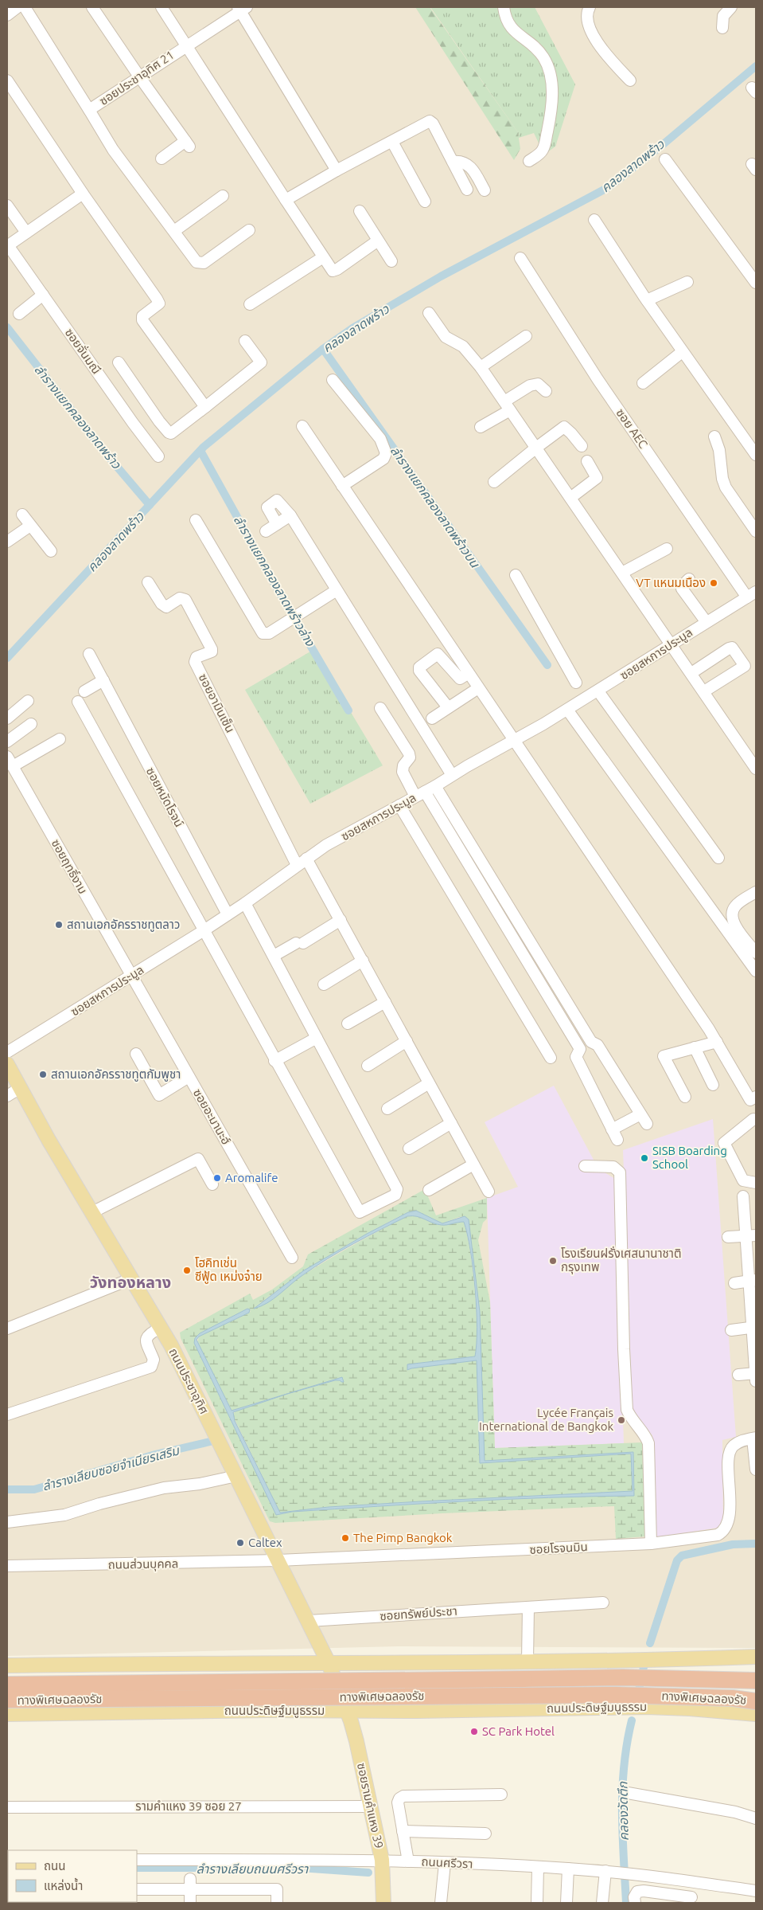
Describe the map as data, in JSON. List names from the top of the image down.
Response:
{
  "streets": {
    "highway": ["ทางพิเศษฉลองรัช"],
    "main road": ["ถนนประชาอุทิศ", "ถนนประดิษฐ์มนูธรรม", "ซอยรามคำแหง 39"],
    "street": [
      "ซอยประชาอุทิศ 21",
      "ซอยจั่นมณี",
      "ซอย AEC",
      "ซอยสหการประมูล",
      "ซอยอามินเซ็น",
      "ซอยหมัดโรจน์",
      "ซอยฤทธิ์งาม",
      "ซอยอะมานะฮ์",
      "ซอยโรจนมิน",
      "ถนนส่วนบุคคล",
      "ซอยทรัพย์ประชา",
      "รามคำแหง 39 ซอย 27",
      "ถนนศรีวรา"
    ]
  },
  "crossings": [
    ["ซอย AEC", "ซอยสหการประมูล"],
    ["ซอยสหการประมูล", "ซอยอามินเซ็น"],
    ["ซอยสหการประมูล", "ซอยหมัดโรจน์"],
    ["ซอยสหการประมูล", "ซอยฤทธิ์งาม"],
    ["ซอยสหการประมูล", "ซอยอะมานะฮ์"],
    ["ซอยฤทธิ์งาม", "ซอยอะมานะฮ์"],
    ["ถนนประชาอุทิศ", "ซอยโรจนมิน"],
    ["ถนนประชาอุทิศ", "ถนนส่วนบุคคล"],
    ["ถนนประชาอุทิศ", "ซอยทรัพย์ประชา"],
    ["ถนนประชาอุทิศ", "ถนนประดิษฐ์มนูธรรม"],
    ["ถนนประชาอุทิศ", "ซอยรามคำแหง 39"],
    ["ซอยโรจนมิน", "ถนนส่วนบุคคล"],
    ["ถนนประดิษฐ์มนูธรรม", "ซอยรามคำแหง 39"],
    ["ซอยรามคำแหง 39", "รามคำแหง 39 ซอย 27"],
    ["ซอยรามคำแหง 39", "ถนนศรีวรา"]
  ],
  "districts": ["วังทองหลาง"],
  "water": [
    "คลองลาดพร้าว",
    "ลำรางแยกคลองลาดพร้าว",
    "ลำรางแยกคลองลาดพร้าวบน",
    "ลำรางแยกคลองลาดพร้าวล่าง",
    "ลำรางเลียบซอยจำเนียรเสริม",
    "คลองวัดตึก",
    "ลำรางเลียบถนนศรีวรา"
  ],
  "places": [
    "VT แหนมเนือง",
    "สถานเอกอัครราชทูตลาว",
    "สถานเอกอัครราชทูตกัมพูชา",
    "SISB Boarding School",
    "Aromalife",
    "โรงเรียนฝรั่งเศสนานาชาติ กรุงเทพ",
    "โฮคิทเช่น ซีฟู้ด เหม่งจ๋าย",
    "Lycée Français International de Bangkok",
    "The Pimp Bangkok",
    "Caltex",
    "SC Park Hotel"
  ],
  "legend": ["ถนน", "แหล่งน้ำ"]
}
